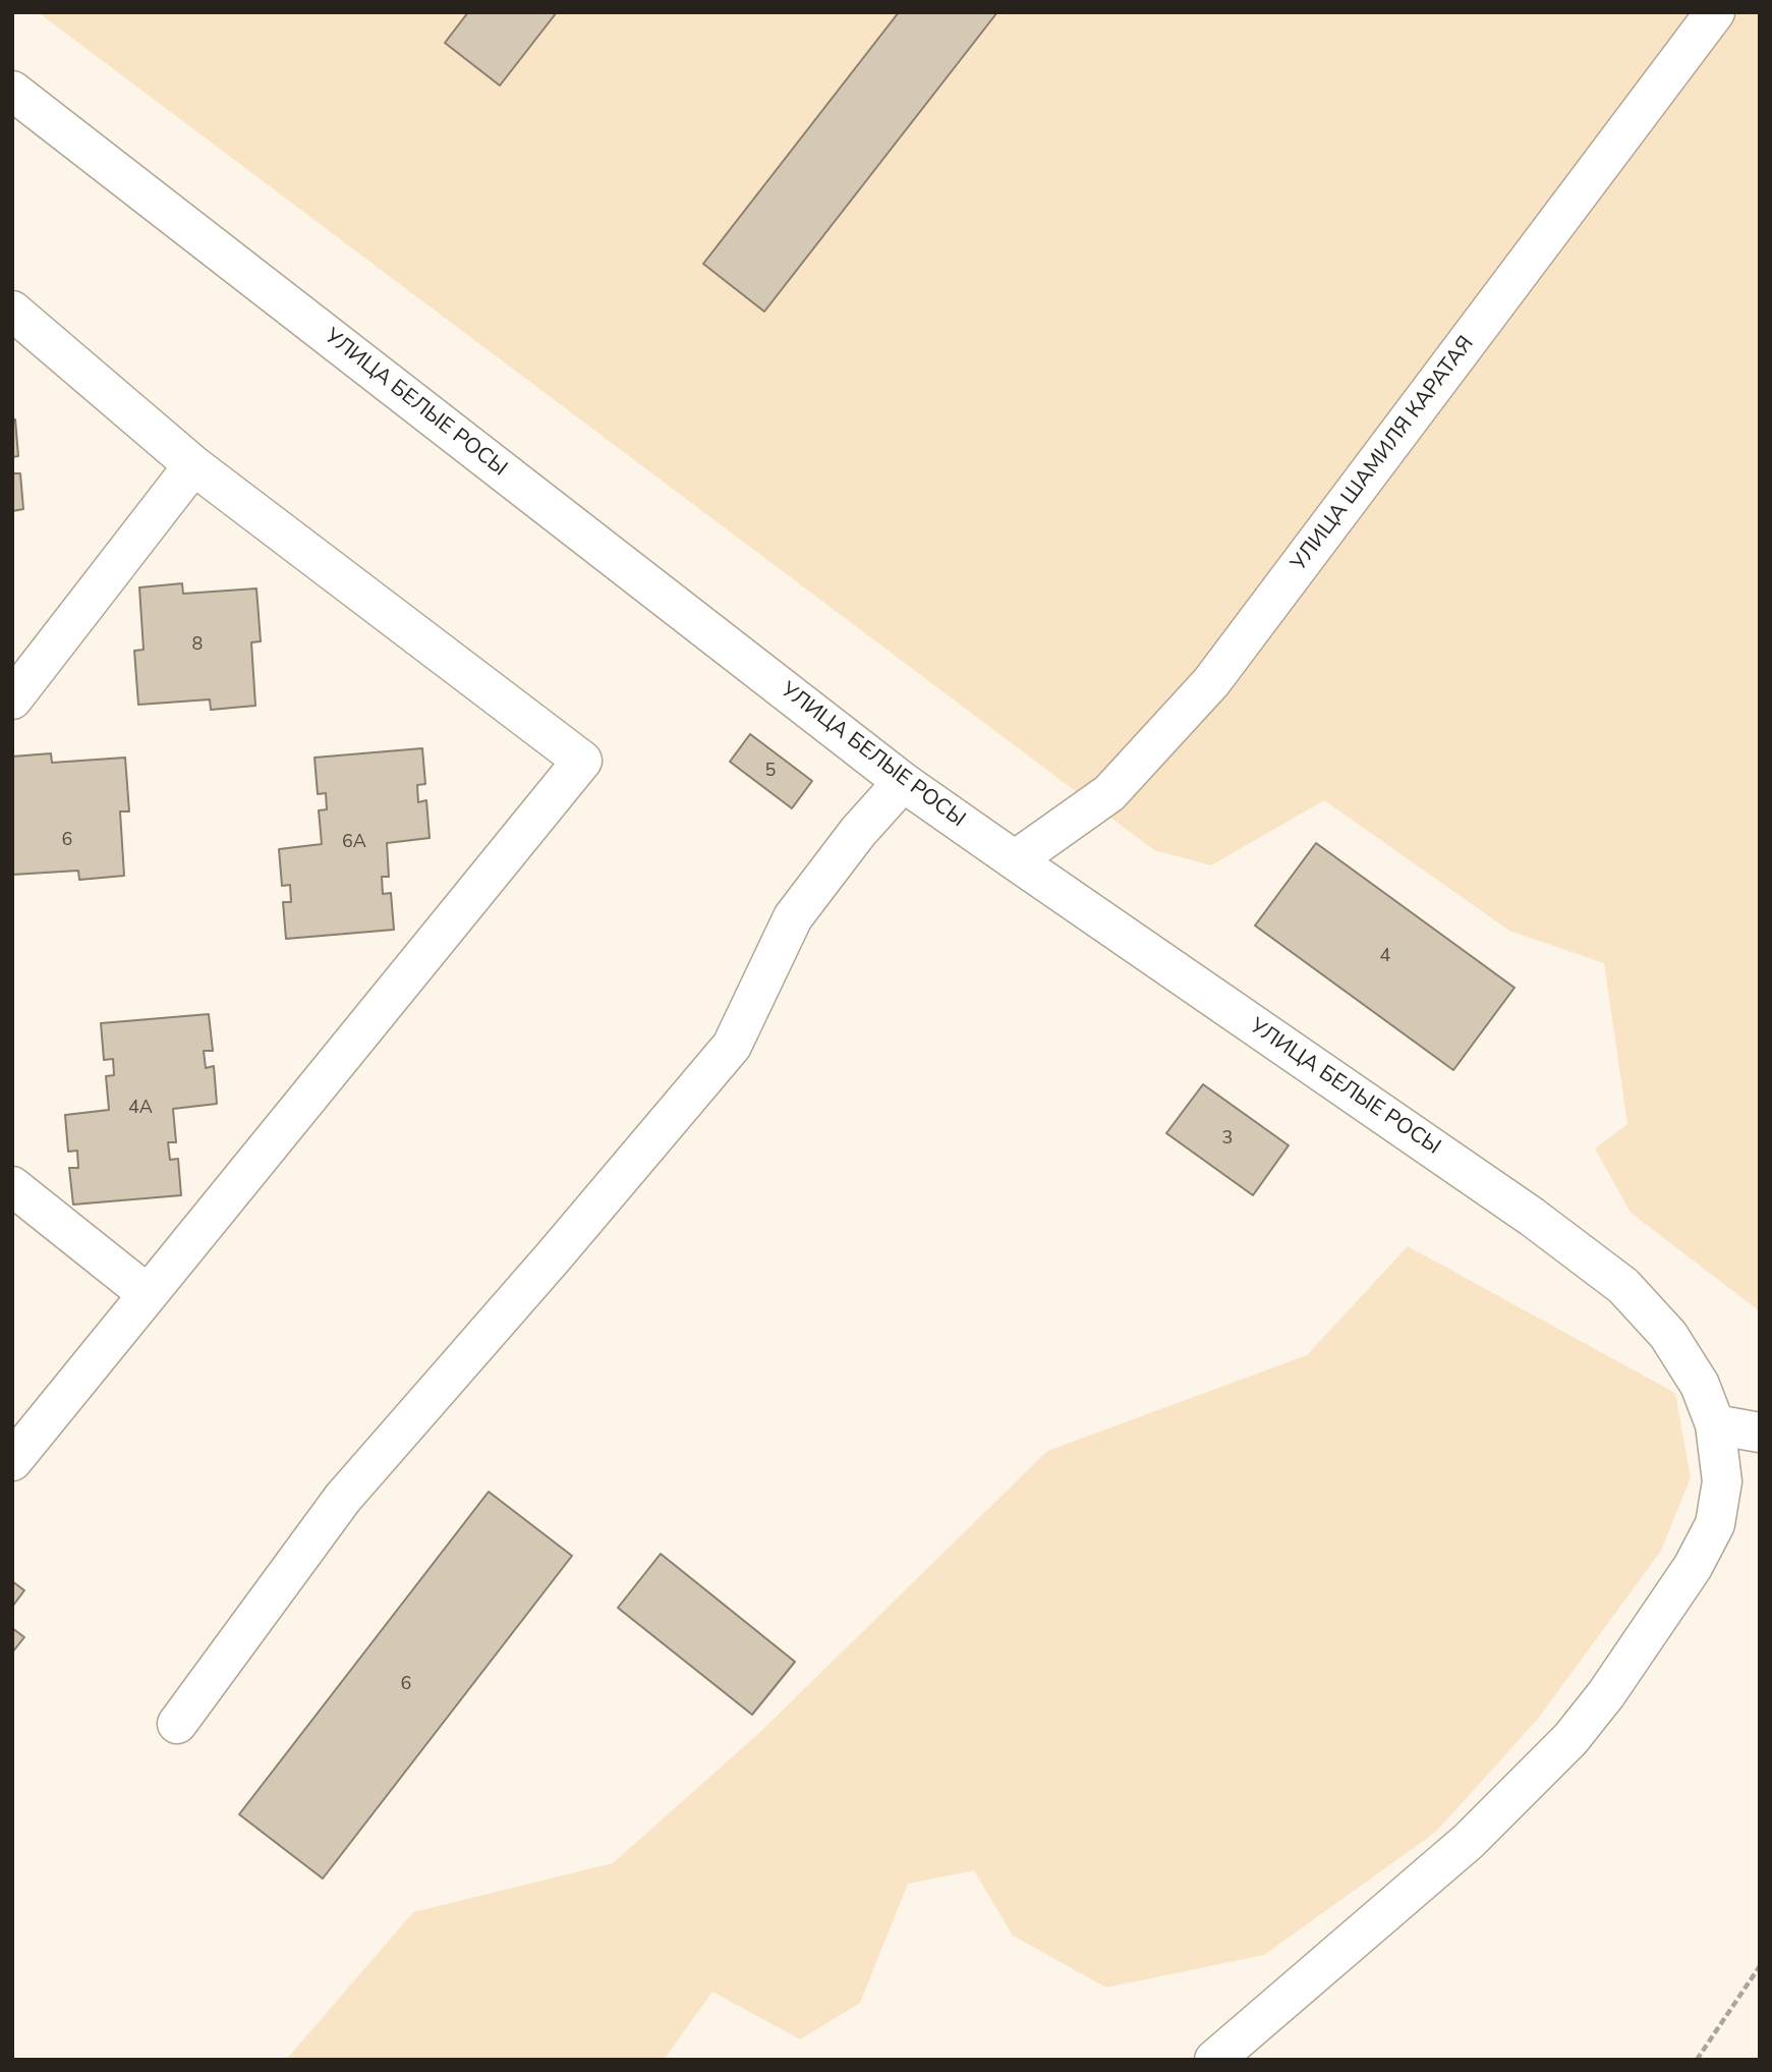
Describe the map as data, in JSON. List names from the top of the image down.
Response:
{
  "streets": {
    "street": ["УЛИЦА БЕЛЫЕ РОСЫ", "УЛИЦА ШАМИЛЯ КАРАТАЯ"]
  },
  "crossings": [
    ["УЛИЦА БЕЛЫЕ РОСЫ", "УЛИЦА ШАМИЛЯ КАРАТАЯ"]
  ],
  "house_numbers": [
    "8",
    "5",
    "6",
    "6А",
    "4",
    "4А",
    "3",
    "6"
  ]
}
